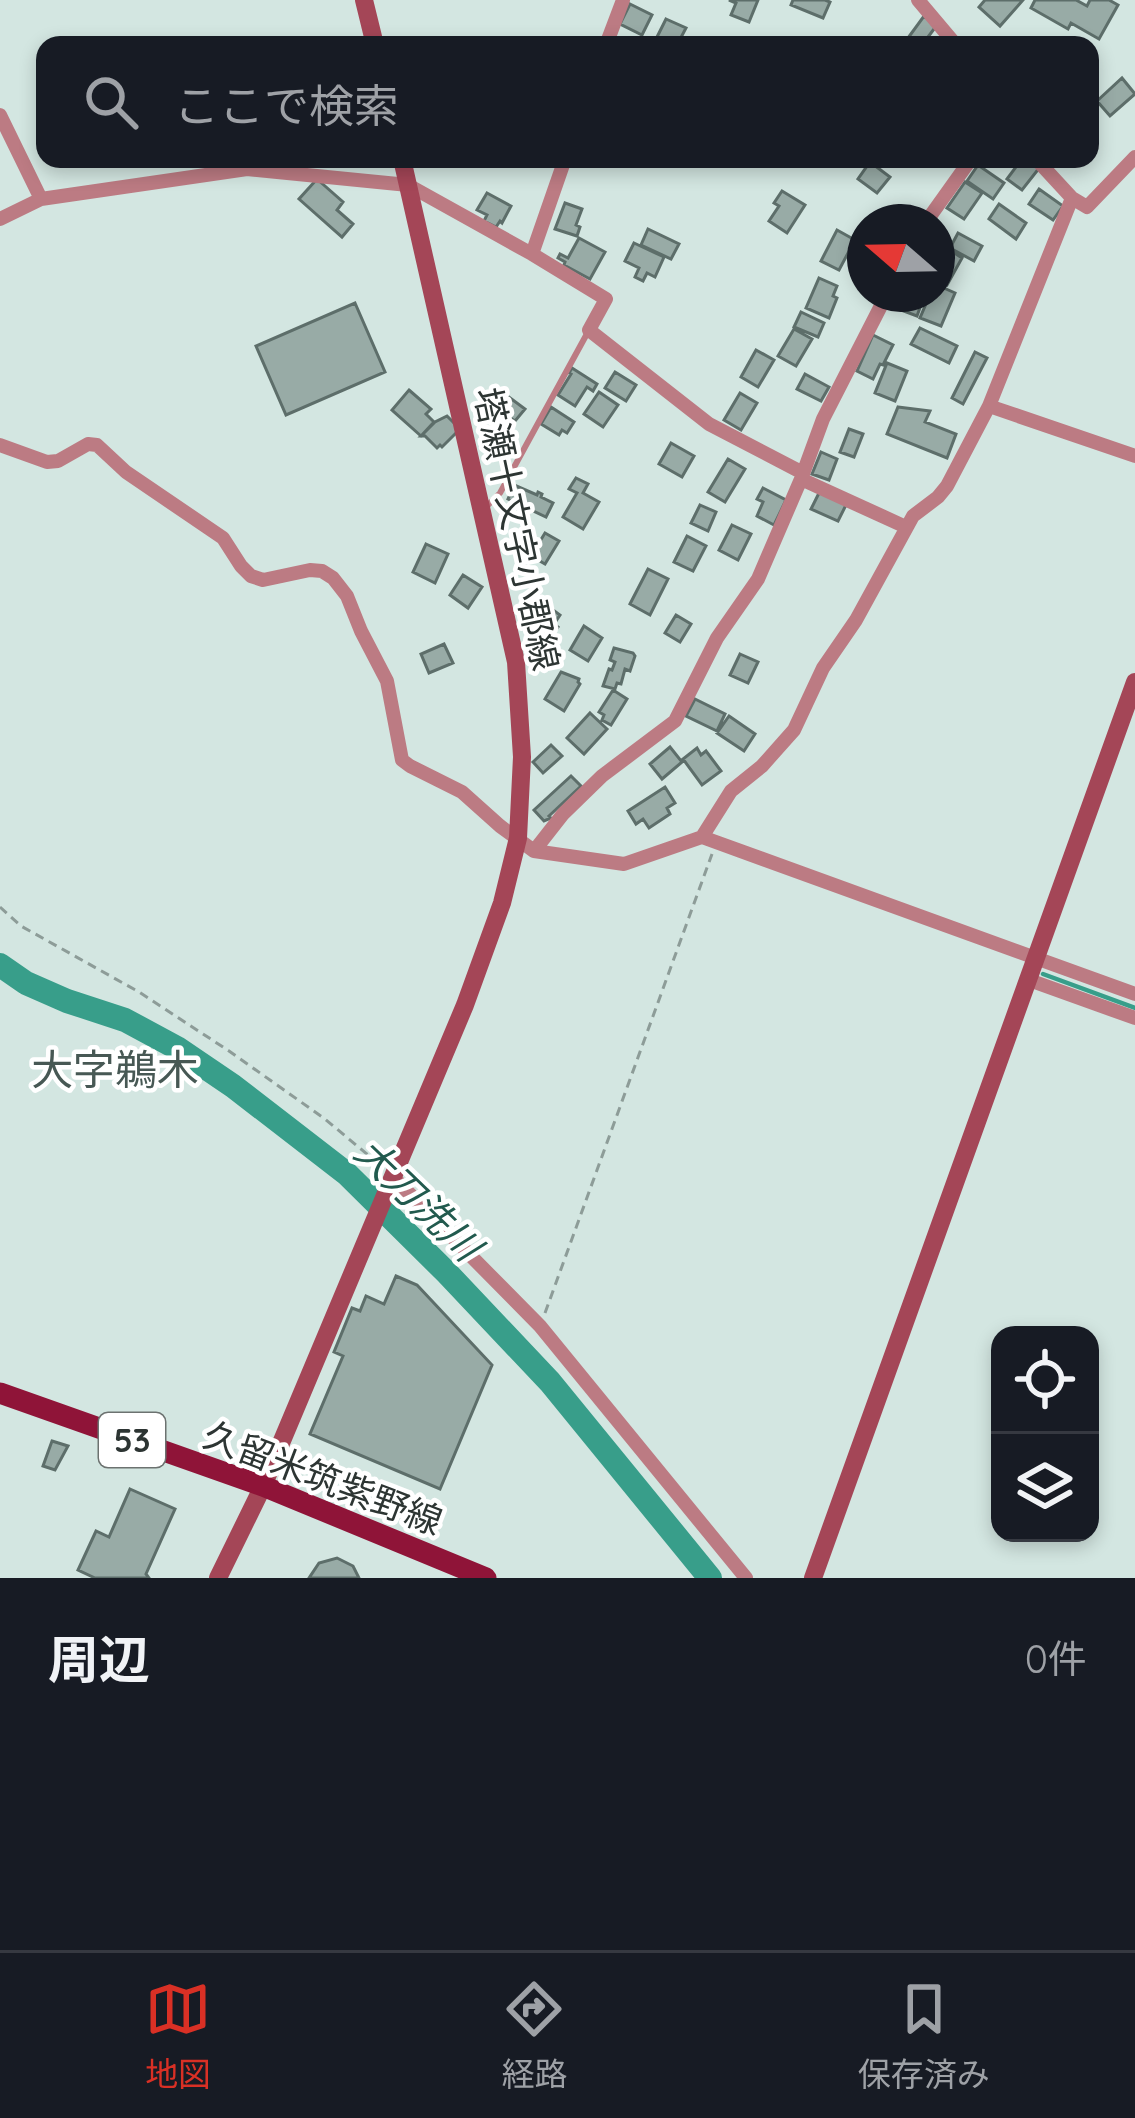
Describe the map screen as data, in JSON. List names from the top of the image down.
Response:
{
  "streets": {
    "main road": ["塔瀬十文字小郡線", "53", "久留米筑紫野線"]
  },
  "crossings": [
    ["塔瀬十文字小郡線", "久留米筑紫野線"]
  ],
  "districts": ["大字鵜木"],
  "water": ["大刀洗川"],
  "north": "left",
  "page": {
    "search": "ここで検索",
    "heading": ["周辺", "0件"],
    "nav": ["地図", "経路", "保存済み"]
  }
}
